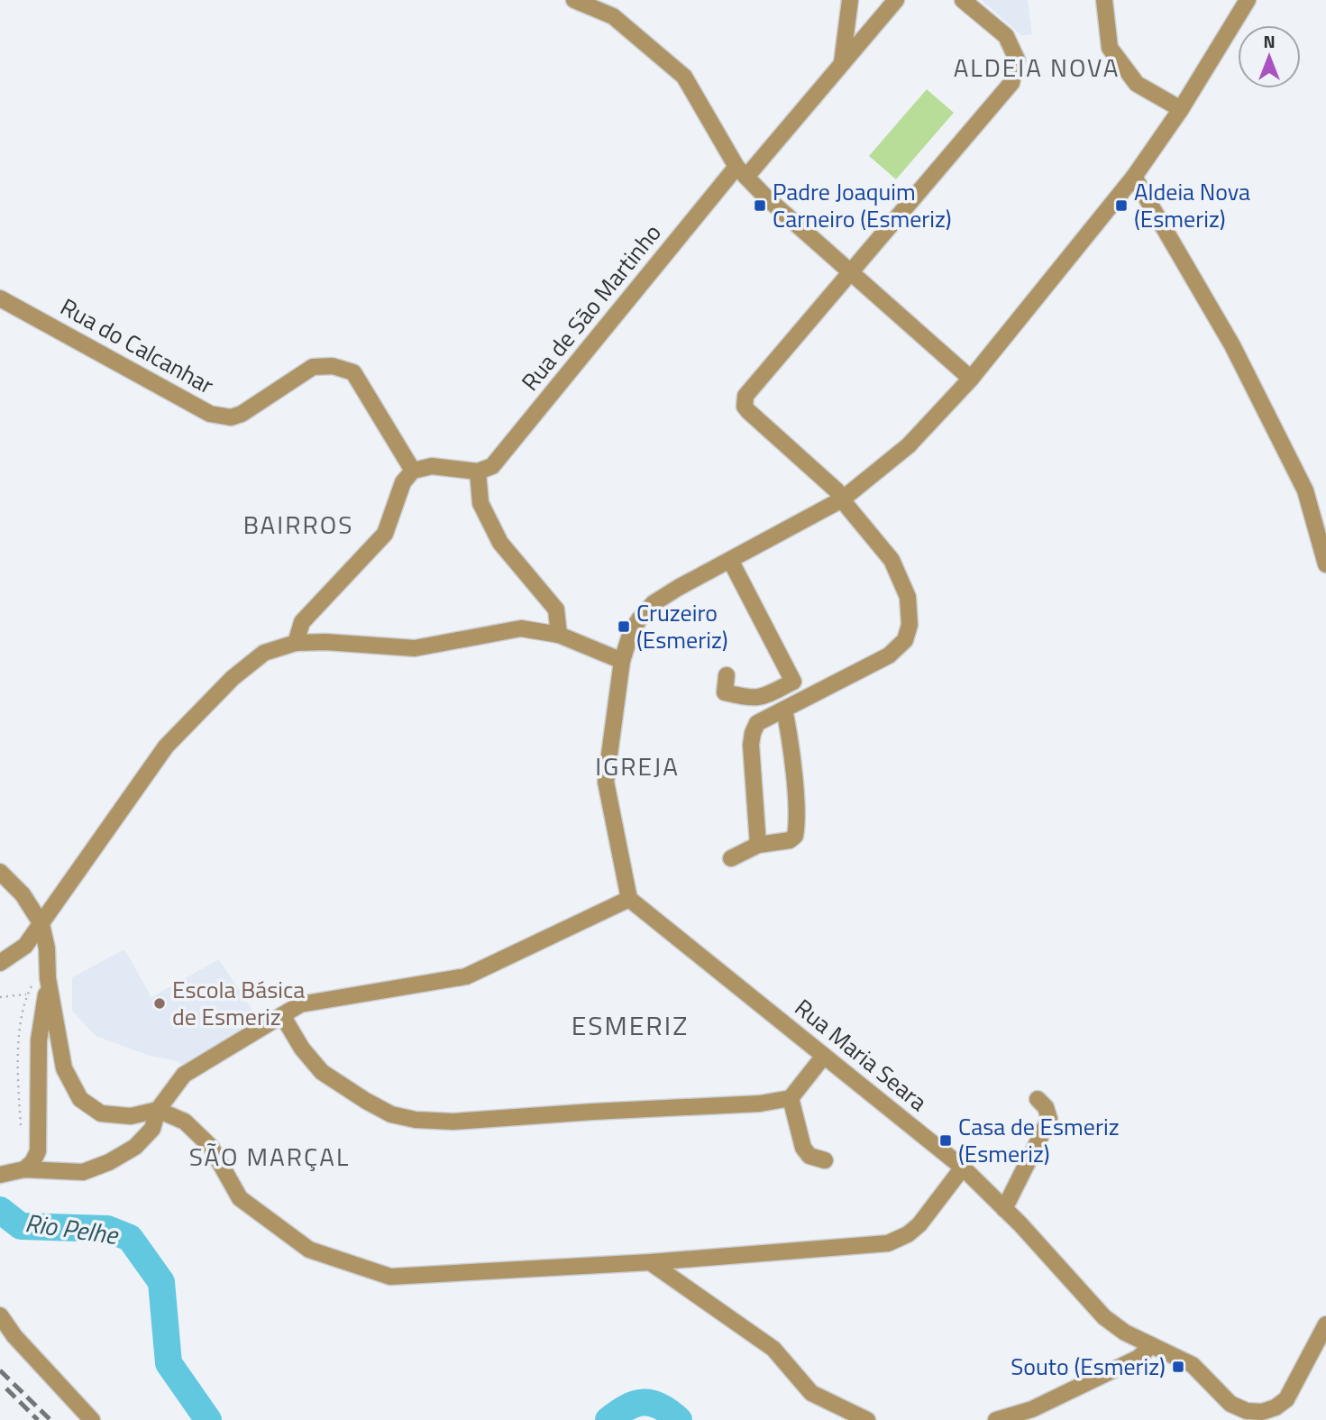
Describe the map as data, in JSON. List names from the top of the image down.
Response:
{
  "streets": {
    "street": ["Rua de São Martinho", "Rua do Calcanhar", "Rua Maria Seara"]
  },
  "districts": [
    "ALDEIA NOVA",
    "BAIRROS",
    "IGREJA",
    "ESMERIZ",
    "SÃO MARÇAL"
  ],
  "water": ["Rio Pelhe"],
  "places": {
    "transit": [
      "Padre Joaquim Carneiro (Esmeriz)",
      "Aldeia Nova (Esmeriz)",
      "Cruzeiro (Esmeriz)",
      "Casa de Esmeriz (Esmeriz)",
      "Souto (Esmeriz)"
    ],
    "other": ["Escola Básica de Esmeriz"]
  },
  "north": "top"
}
